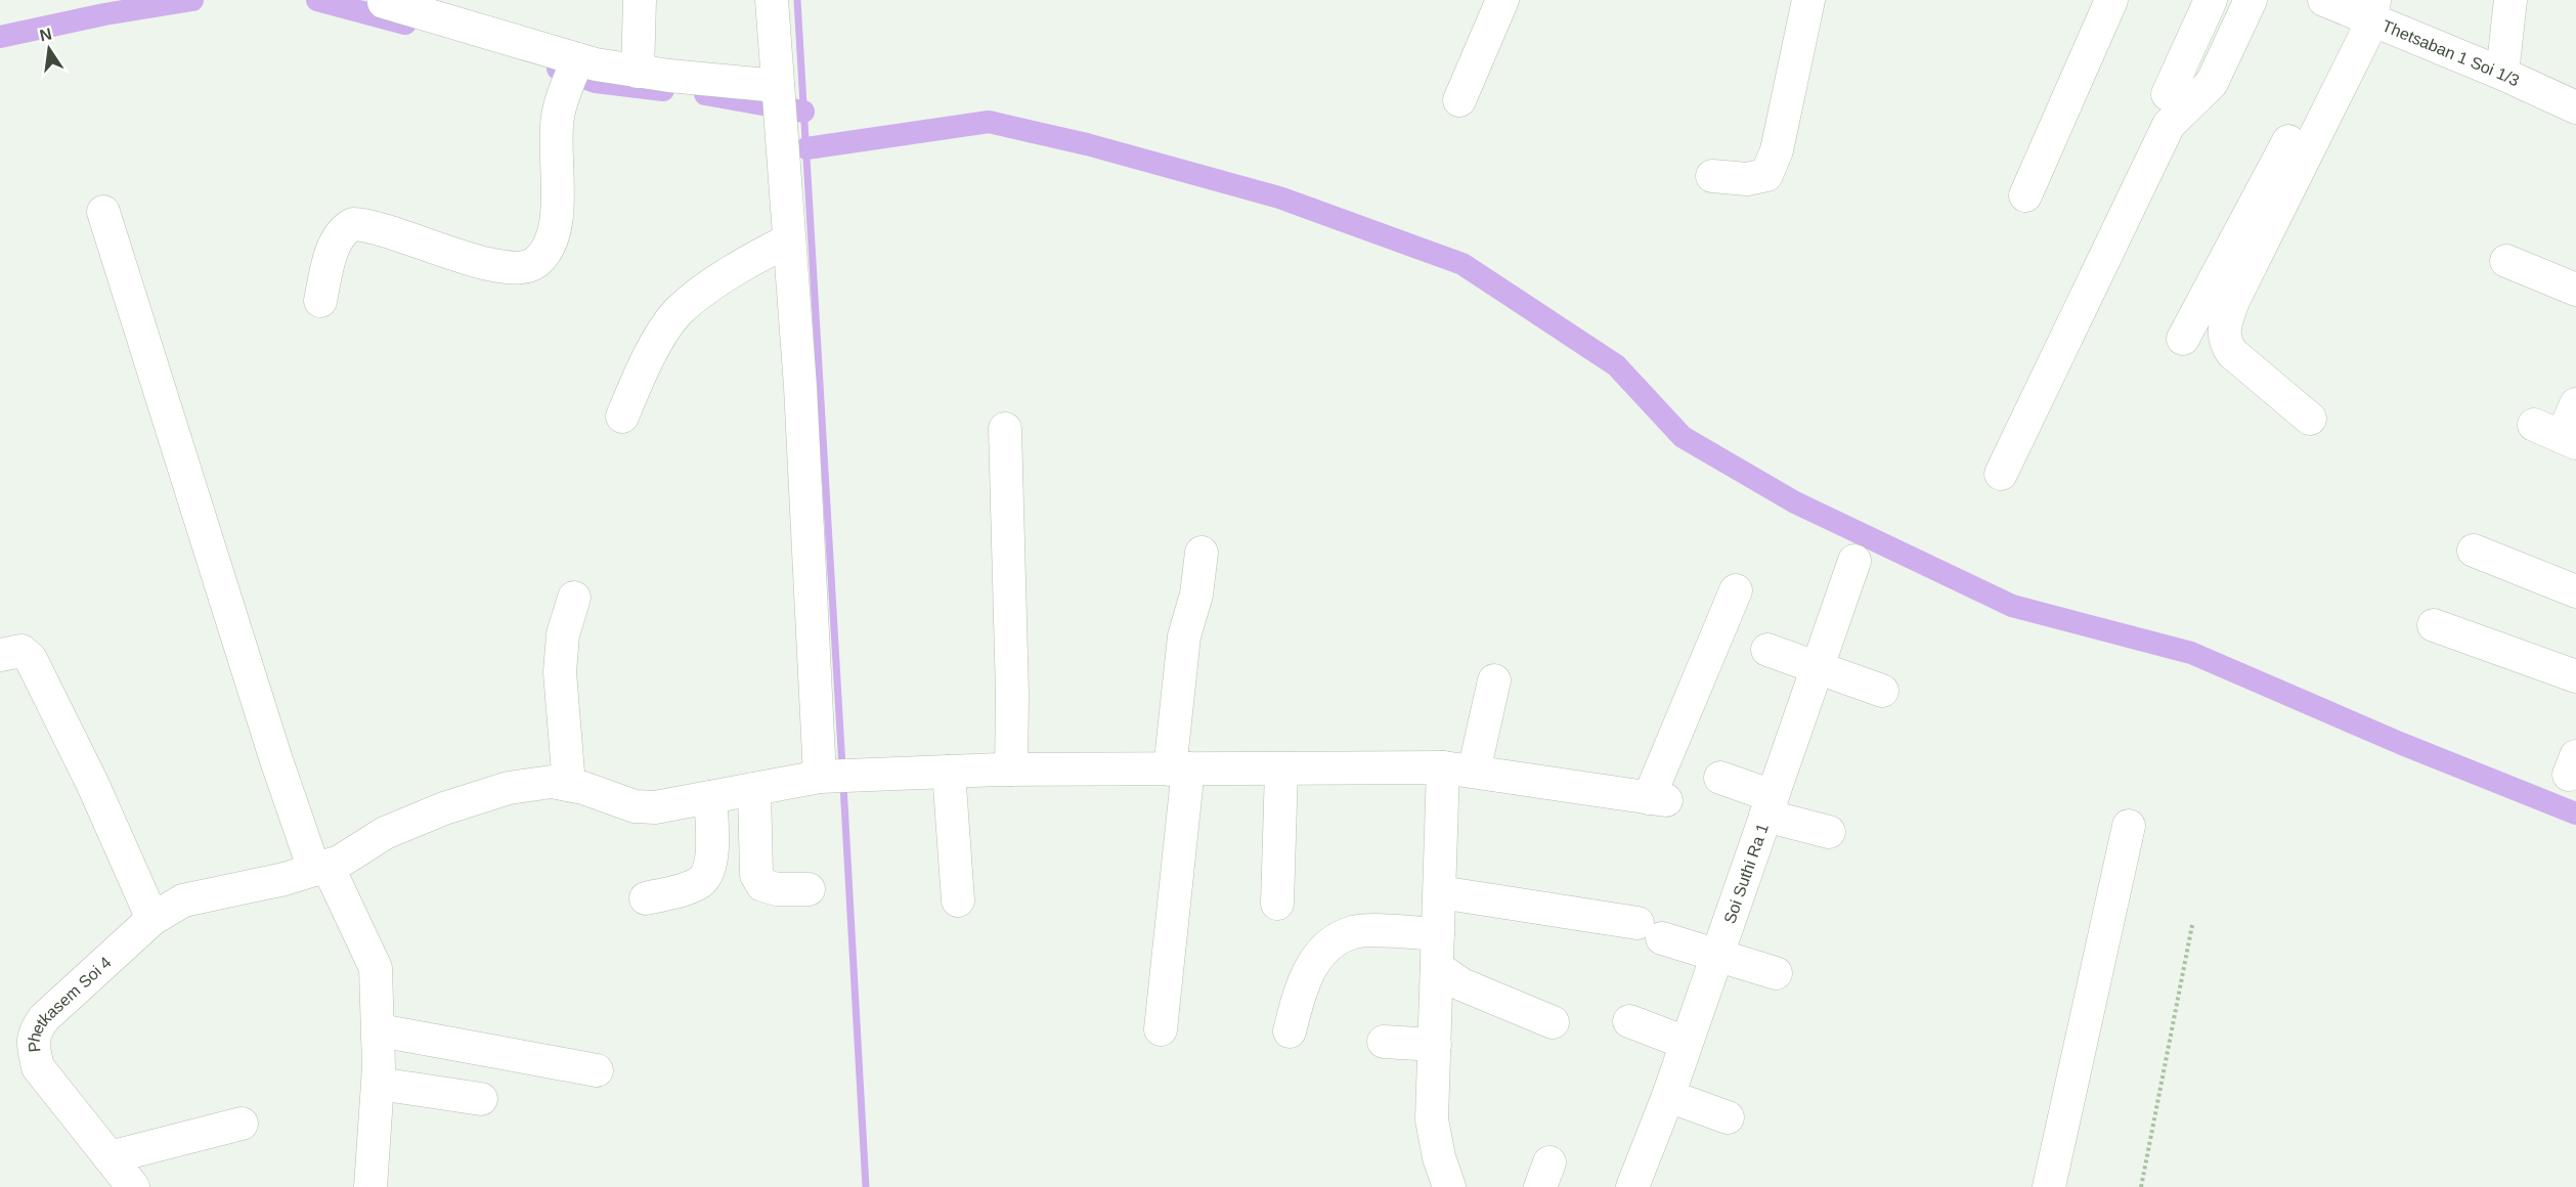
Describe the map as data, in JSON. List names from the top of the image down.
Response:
{
  "streets": {
    "street": ["Thetsaban 1 Soi 1/3", "Soi Suthi Ra 1", "Phetkasem Soi 4"]
  },
  "north": "top"
}
